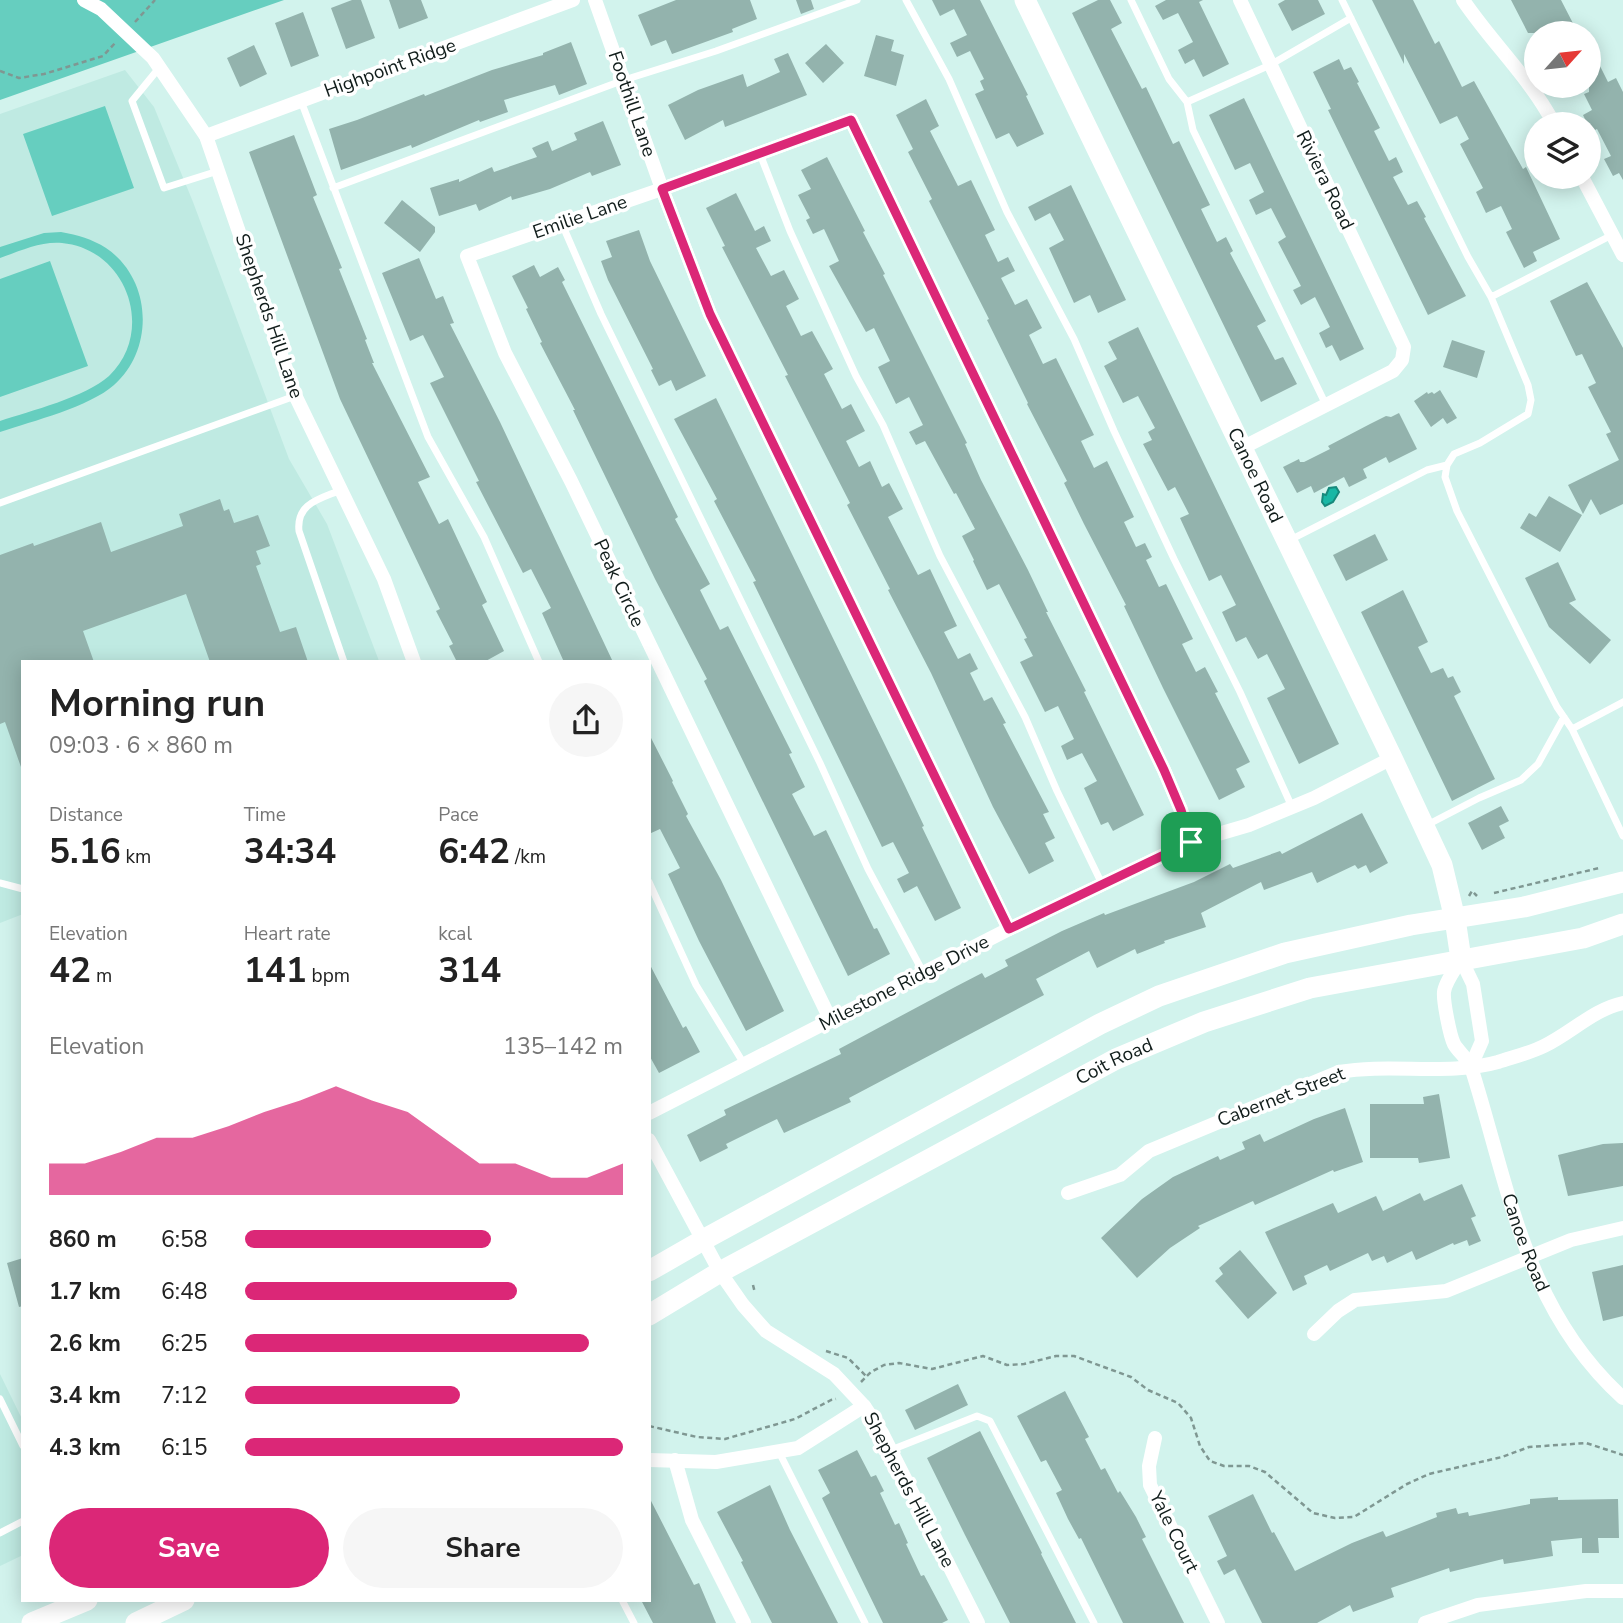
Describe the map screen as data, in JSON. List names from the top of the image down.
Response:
{
  "streets": {
    "main road": ["Canoe Road", "Coit Road"],
    "street": [
      "Highpoint Ridge",
      "Foothill Lane",
      "Riviera Road",
      "Emilie Lane",
      "Shepherds Hill Lane",
      "Peak Circle",
      "Milestone Ridge Drive",
      "Cabernet Street",
      "Yale Court"
    ]
  },
  "crossings": [
    ["Highpoint Ridge", "Shepherds Hill Lane"],
    ["Foothill Lane", "Emilie Lane"],
    ["Foothill Lane", "Milestone Ridge Drive"],
    ["Emilie Lane", "Peak Circle"],
    ["Emilie Lane", "Milestone Ridge Drive"],
    ["Shepherds Hill Lane", "Coit Road"],
    ["Canoe Road", "Milestone Ridge Drive"],
    ["Canoe Road", "Coit Road"],
    ["Canoe Road", "Cabernet Street"],
    ["Peak Circle", "Milestone Ridge Drive"]
  ],
  "north": "top right",
  "page": {
    "heading": ["Morning run", "09:03 · 6 × 860 m"],
    "stats": [
      ["Distance", "5.16 km"],
      ["Time", "34:34"],
      ["Pace", "6:42 /km"],
      ["Elevation", "42 m"],
      ["Heart rate", "141 bpm"],
      ["kcal", "314"]
    ],
    "chart": ["Elevation", "135–142 m"],
    "list": [
      {
        "name": "860 m",
        "note": "6:58"
      },
      {
        "name": "1.7 km",
        "note": "6:48"
      },
      {
        "name": "2.6 km",
        "note": "6:25"
      },
      {
        "name": "3.4 km",
        "note": "7:12"
      },
      {
        "name": "4.3 km",
        "note": "6:15"
      }
    ],
    "buttons": ["Save", "Share"]
  }
}
